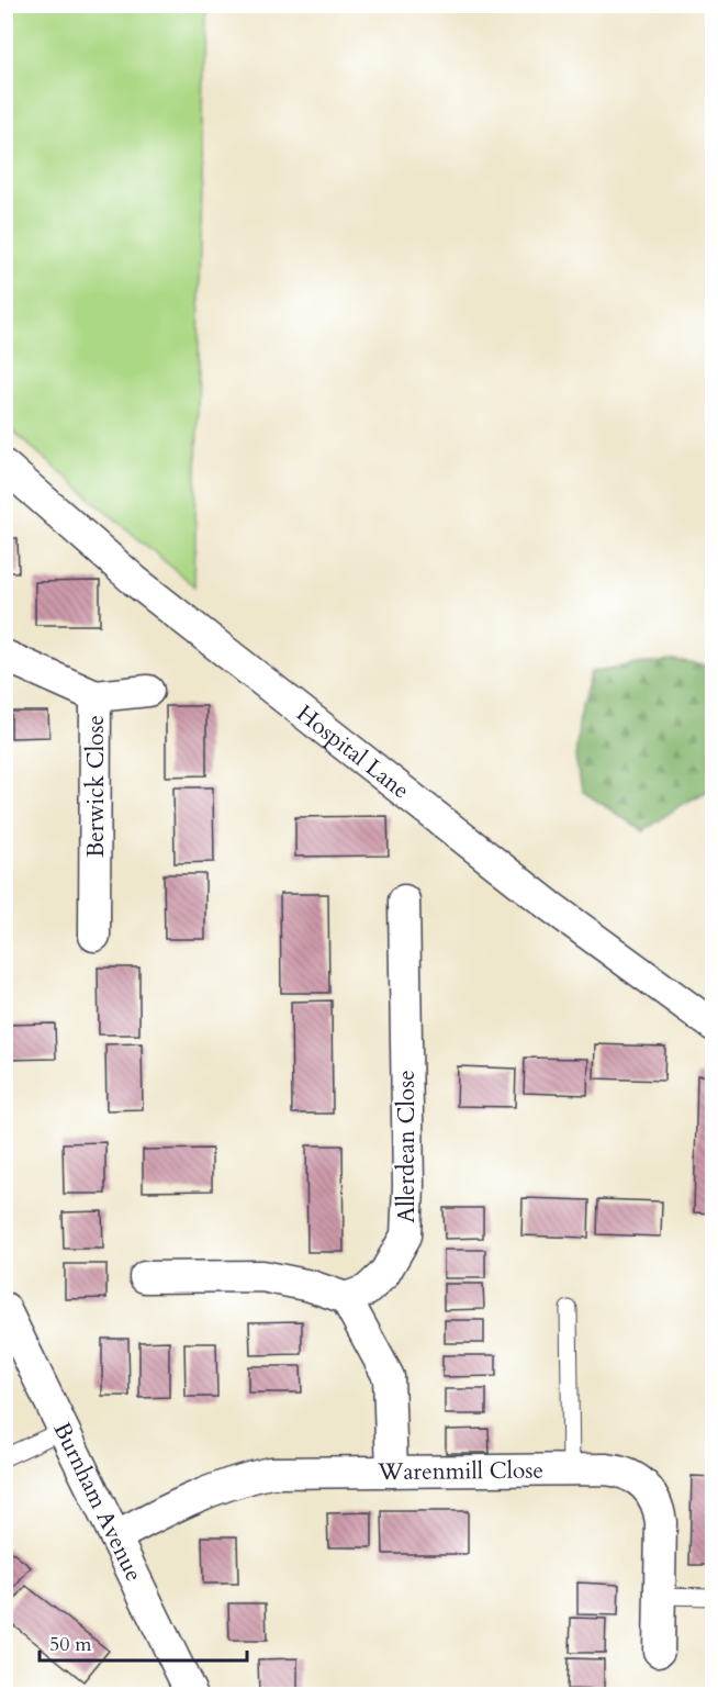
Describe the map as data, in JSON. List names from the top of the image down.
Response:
{
  "streets": {
    "street": [
      "Hospital Lane",
      "Berwick Close",
      "Allerdean Close",
      "Warenmill Close",
      "Burnham Avenue"
    ]
  },
  "crossings": [
    ["Warenmill Close", "Burnham Avenue"]
  ],
  "scale_bar": "50 m"
}
